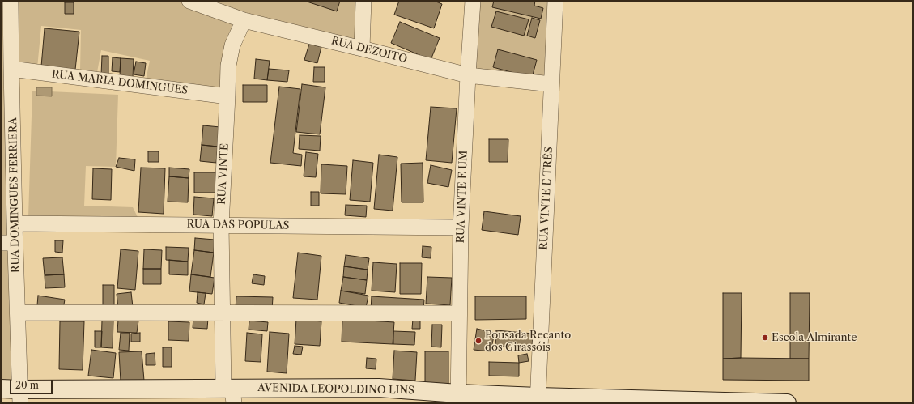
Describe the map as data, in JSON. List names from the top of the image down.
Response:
{
  "streets": {
    "main road": ["AVENIDA LEOPOLDINO LINS"],
    "street": [
      "RUA DEZOITO",
      "RUA MARIA DOMINGUES",
      "RUA VINTE",
      "RUA DOMINGUES FERRIERA",
      "RUA VINTE E UM",
      "RUA VINTE E TRÊS",
      "RUA DAS POPULAS"
    ]
  },
  "crossings": [
    ["RUA DEZOITO", "RUA VINTE"],
    ["RUA DEZOITO", "RUA VINTE E UM"],
    ["RUA DEZOITO", "RUA VINTE E TRÊS"],
    ["RUA MARIA DOMINGUES", "RUA VINTE"],
    ["RUA MARIA DOMINGUES", "RUA DOMINGUES FERRIERA"],
    ["RUA VINTE", "RUA DAS POPULAS"],
    ["RUA VINTE", "AVENIDA LEOPOLDINO LINS"],
    ["RUA DOMINGUES FERRIERA", "RUA DAS POPULAS"],
    ["RUA DOMINGUES FERRIERA", "AVENIDA LEOPOLDINO LINS"],
    ["RUA VINTE E UM", "RUA DAS POPULAS"],
    ["RUA VINTE E UM", "AVENIDA LEOPOLDINO LINS"],
    ["RUA VINTE E TRÊS", "AVENIDA LEOPOLDINO LINS"]
  ],
  "places": ["Escola Almirante", "Pousada Recanto dos Girassóis"],
  "scale_bar": "20 m"
}
